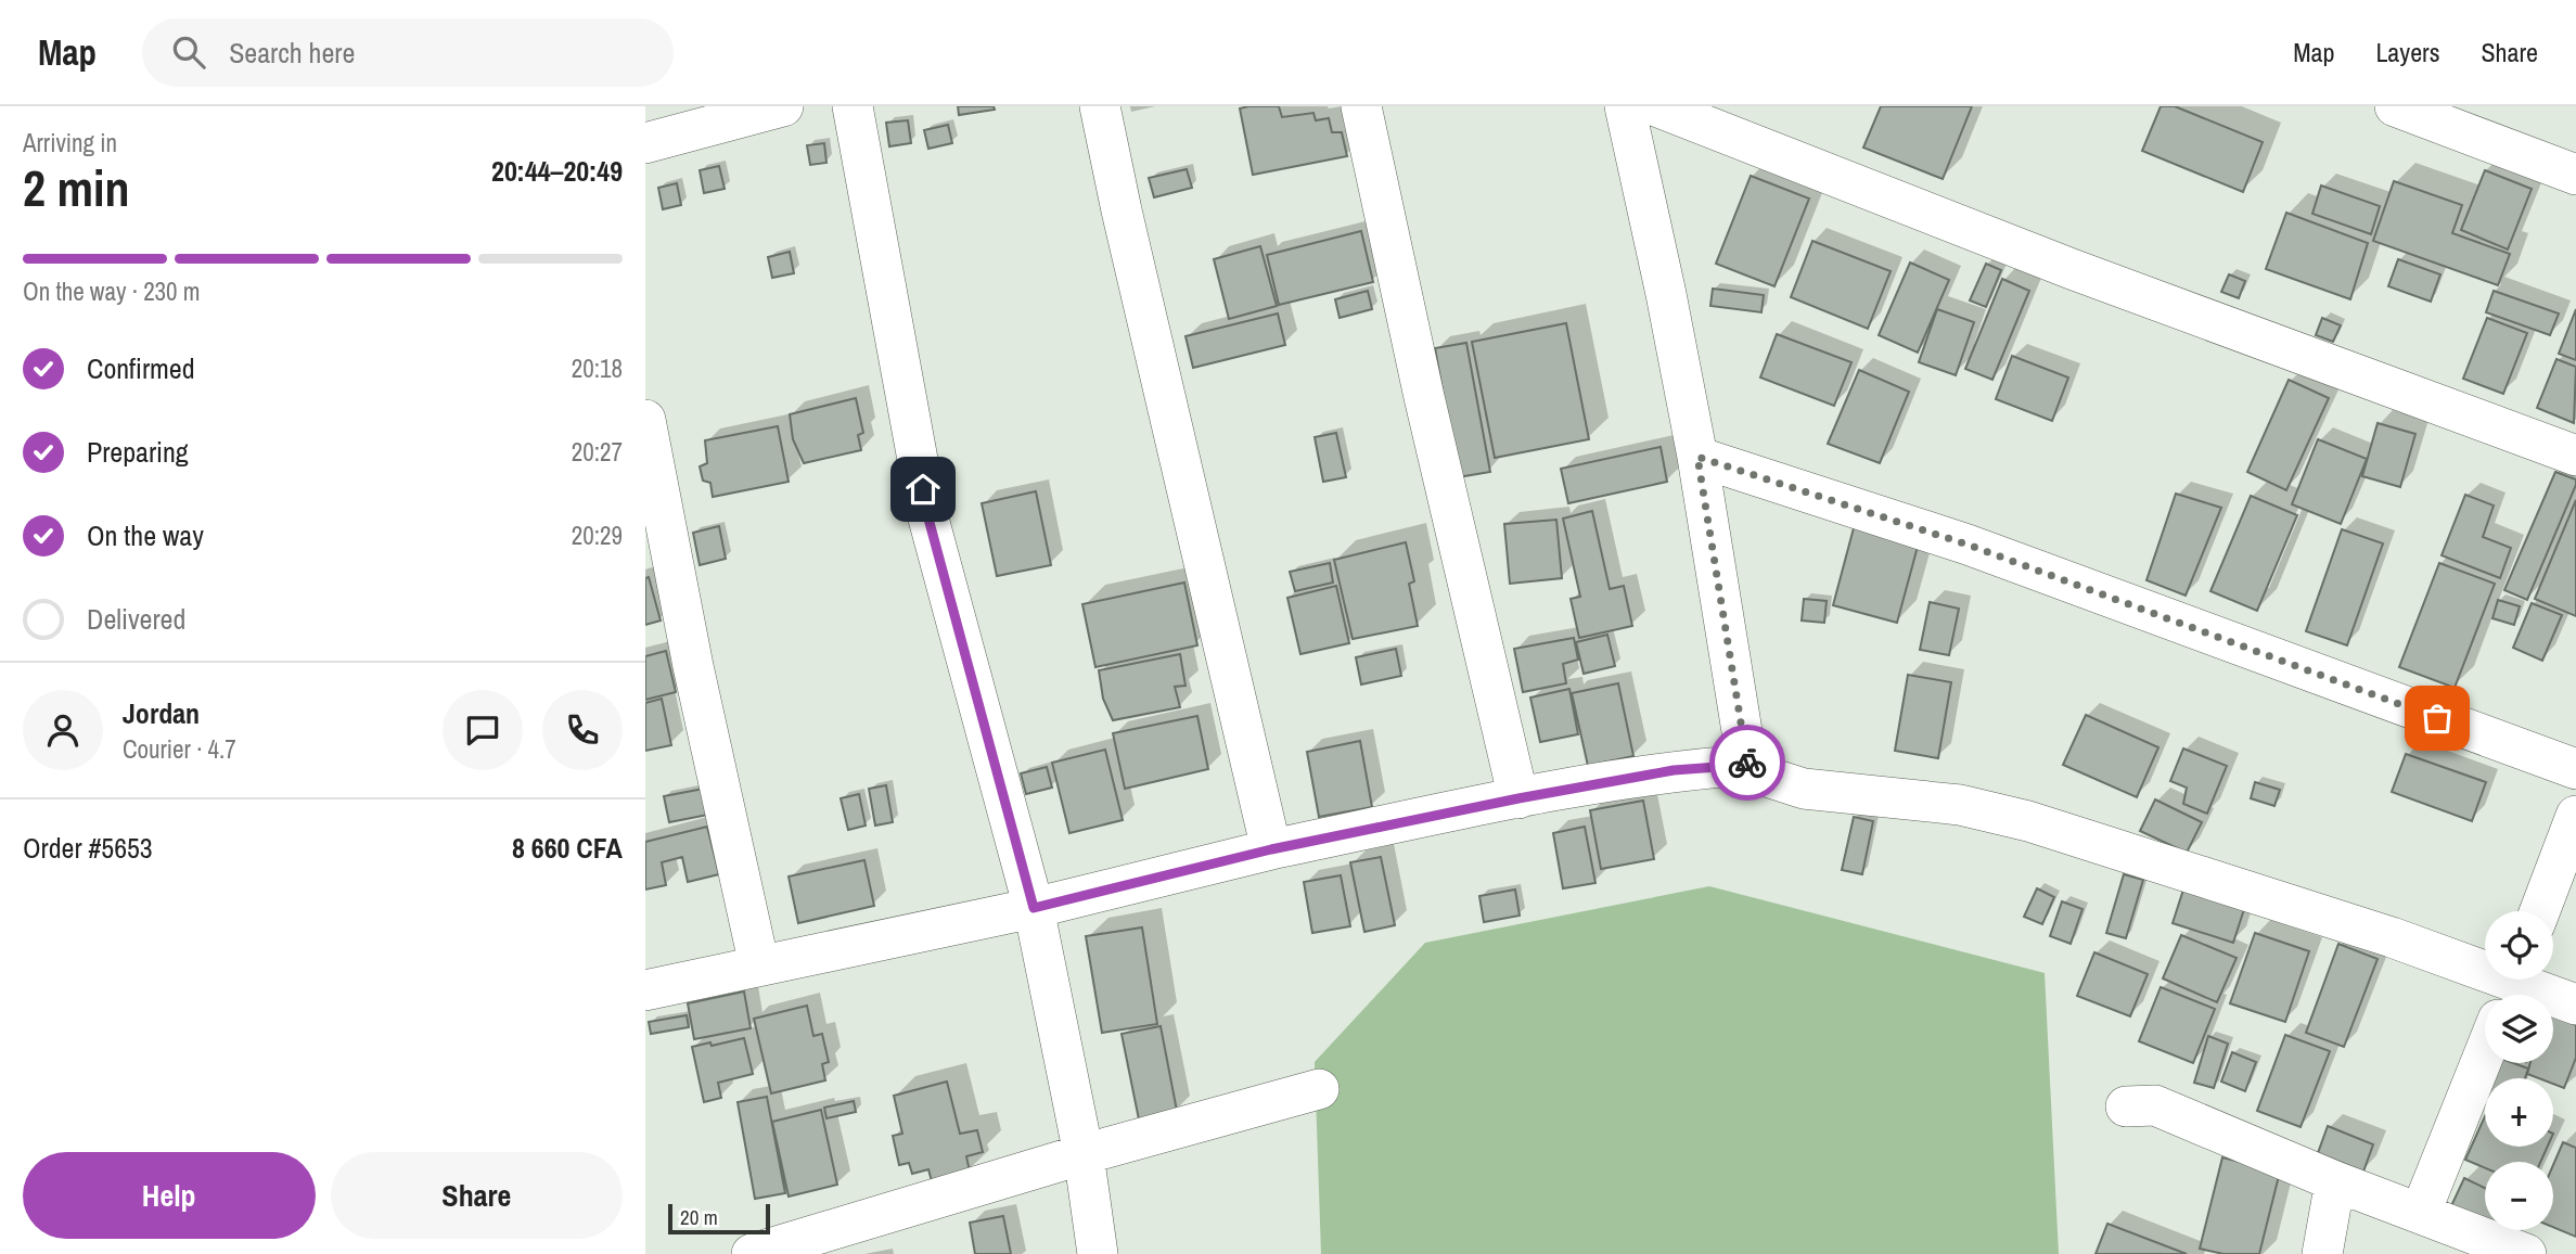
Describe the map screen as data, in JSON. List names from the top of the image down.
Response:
{
  "scale_bar": "20 m",
  "page": {
    "header": "Map",
    "search": "Search here",
    "nav": ["Map", "Layers", "Share"],
    "heading": ["2 min", "Arriving in", "20:44–20:49"],
    "panel": [
      "Jordan",
      "Courier · 4.7",
      "Order #5653",
      "8 660 CFA"
    ],
    "bar": "On the way · 230 m",
    "list": [
      ["Confirmed", "20:18"],
      ["Preparing", "20:27"],
      ["On the way", "20:29"],
      "Delivered"
    ],
    "map_buttons": ["+", "−"],
    "buttons": ["Help", "Share"],
    "scale": "20 m"
  }
}
